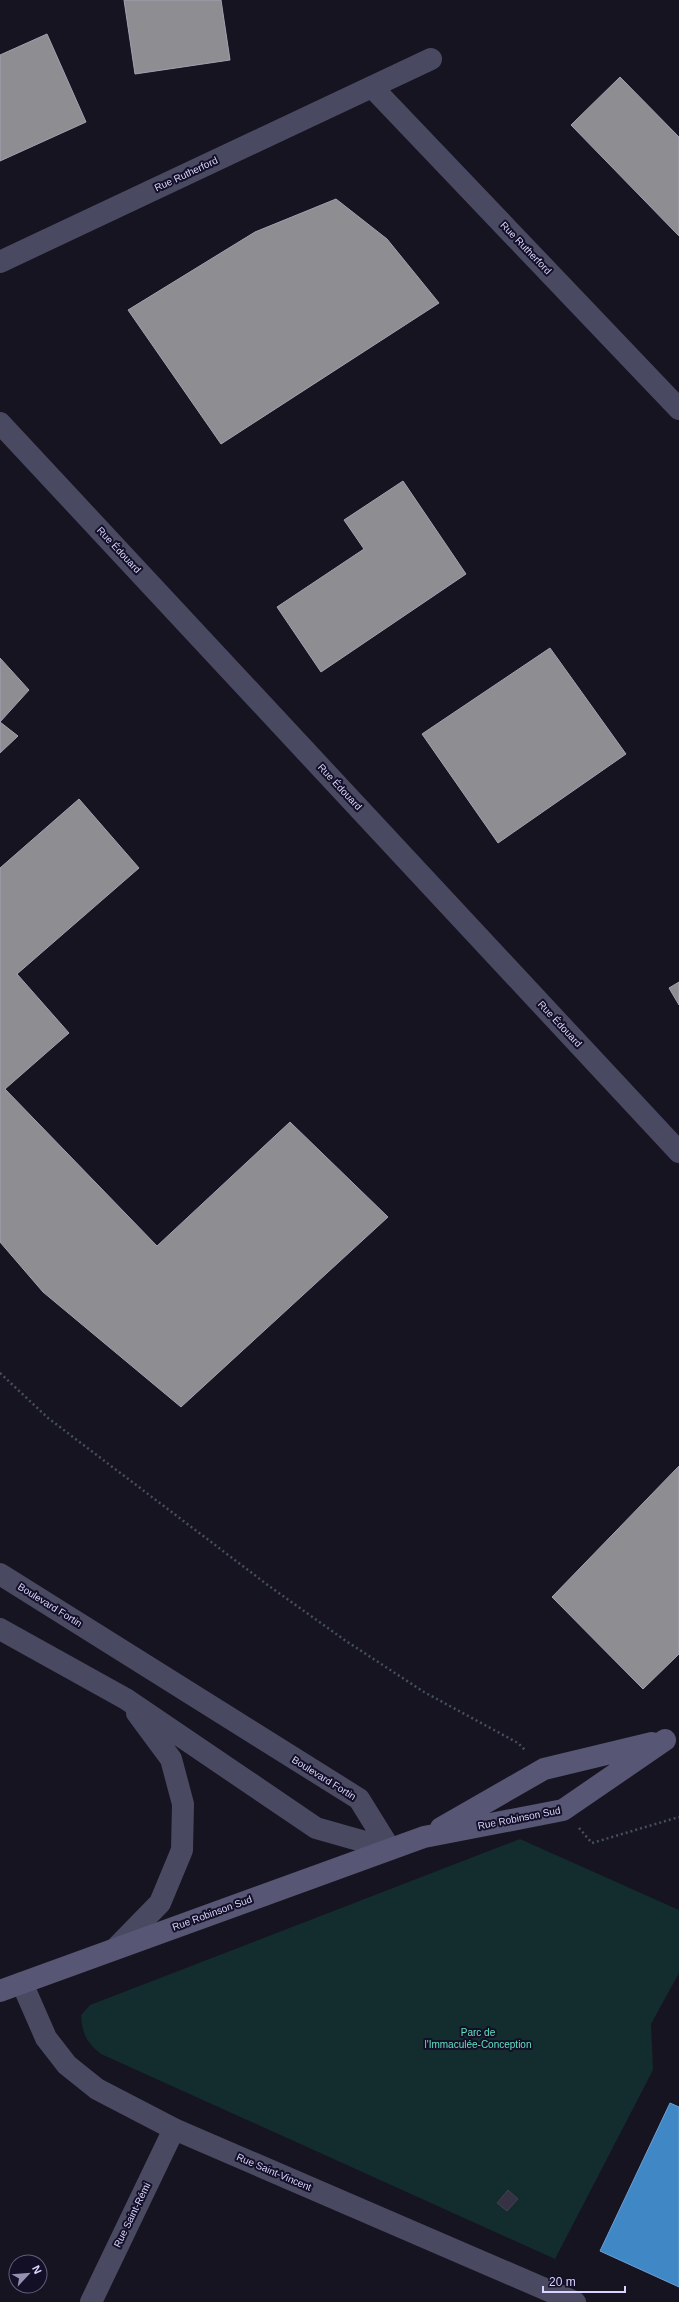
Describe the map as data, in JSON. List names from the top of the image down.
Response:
{
  "streets": {
    "street": [
      "Rue Rutherford",
      "Rue Édouard",
      "Boulevard Fortin",
      "Rue Robinson Sud",
      "Rue Saint-Vincent",
      "Rue Saint-Rémi"
    ]
  },
  "crossings": [
    ["Boulevard Fortin", "Rue Robinson Sud"],
    ["Rue Robinson Sud", "Rue Saint-Vincent"],
    ["Rue Saint-Vincent", "Rue Saint-Rémi"]
  ],
  "parks": ["Parc de l'Immaculée-Conception"],
  "scale_bar": "20 m",
  "north": "top right"
}
